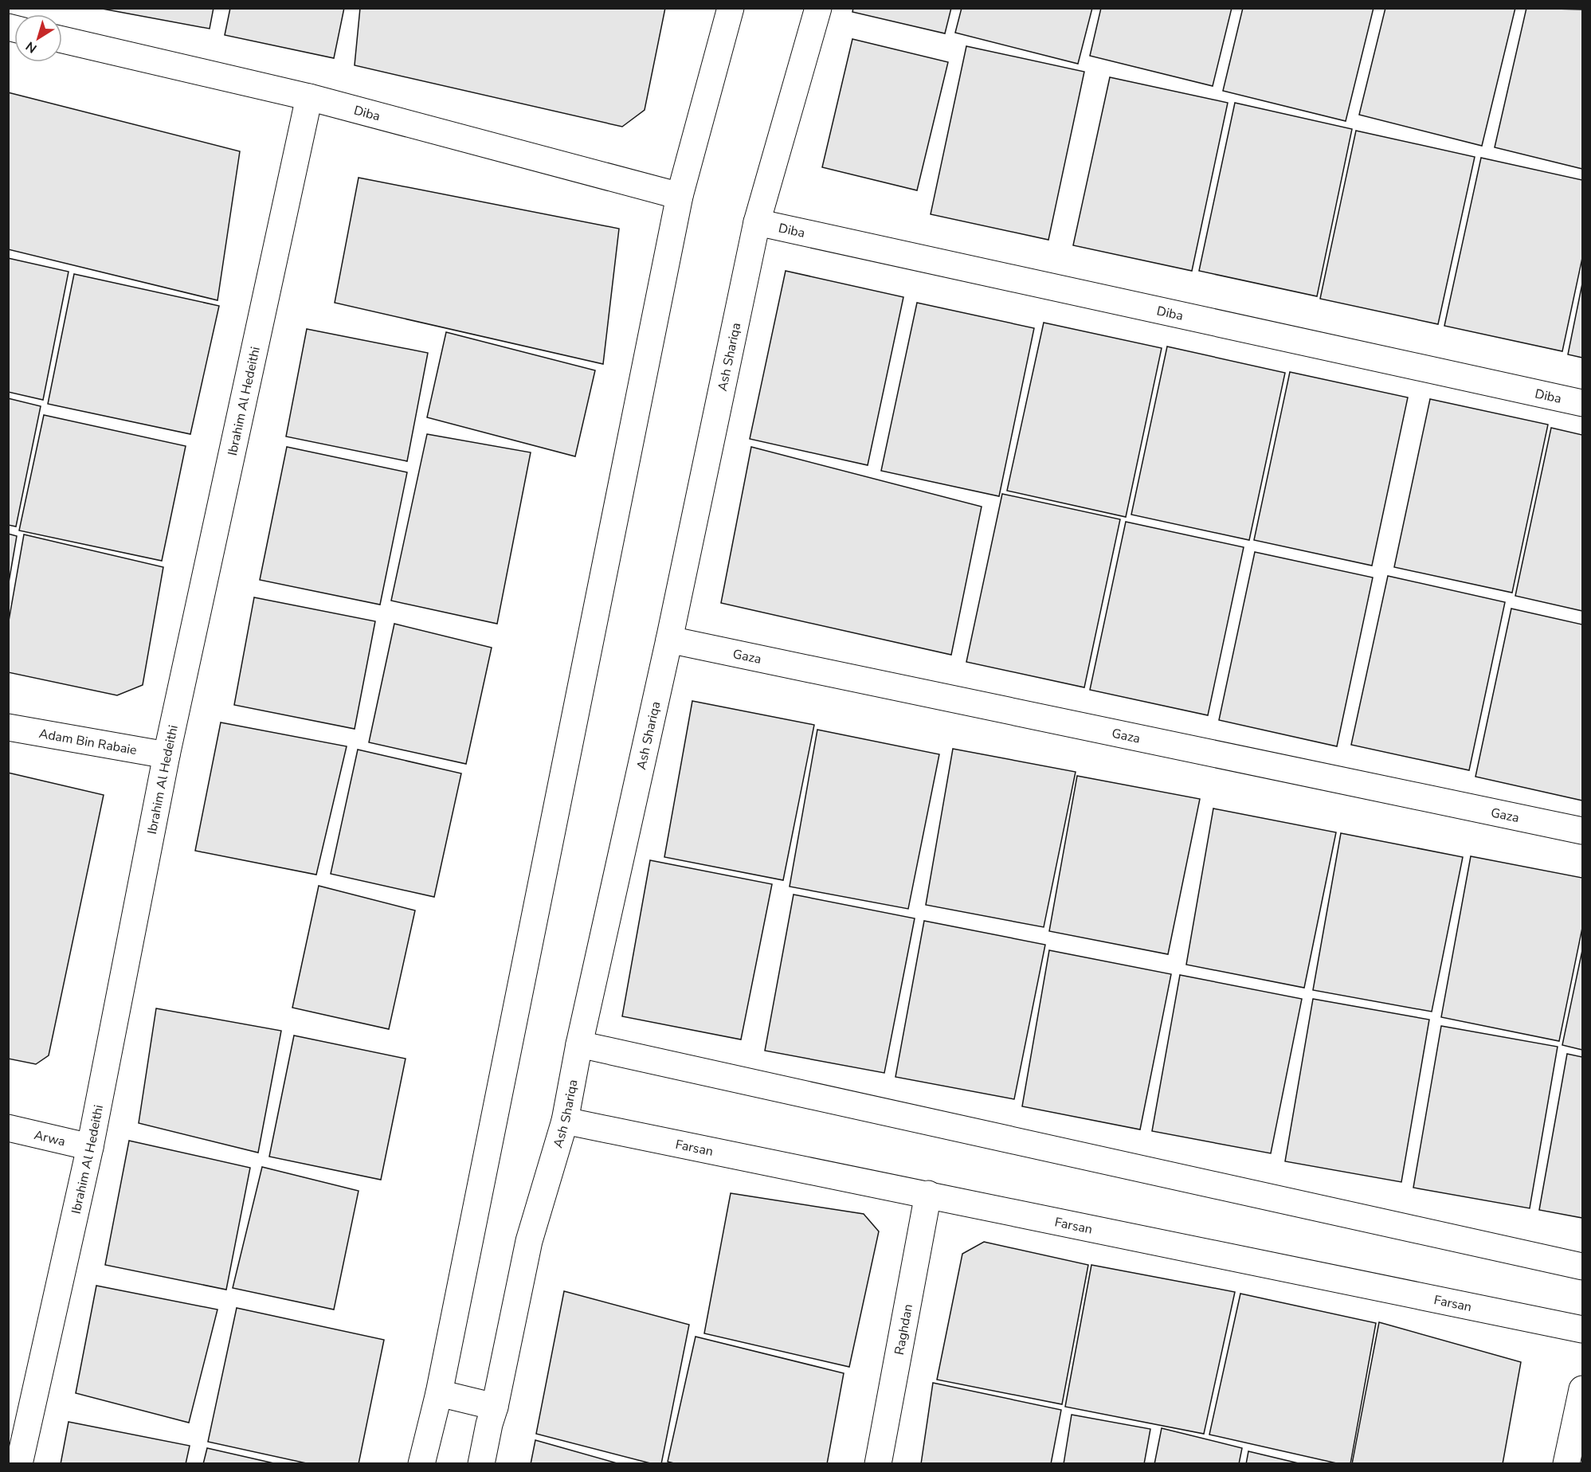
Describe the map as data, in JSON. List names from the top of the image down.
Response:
{
  "streets": {
    "street": [
      "Diba",
      "Ash Shariqa",
      "Ibrahim Al Hedeithi",
      "Gaza",
      "Adam Bin Rabaie",
      "Arwa",
      "Farsan",
      "Raghdan"
    ]
  },
  "crossings": [
    ["Diba", "Ash Shariqa"],
    ["Diba", "Ibrahim Al Hedeithi"],
    ["Ash Shariqa", "Gaza"],
    ["Ash Shariqa", "Farsan"],
    ["Ibrahim Al Hedeithi", "Adam Bin Rabaie"],
    ["Ibrahim Al Hedeithi", "Arwa"],
    ["Farsan", "Raghdan"]
  ],
  "north": "bottom left"
}
